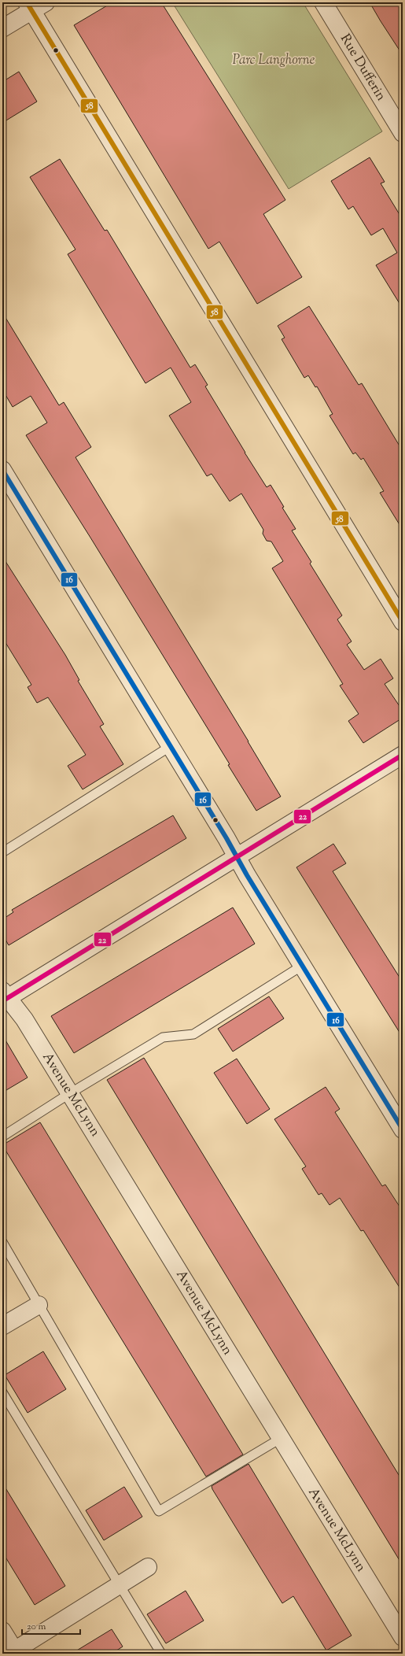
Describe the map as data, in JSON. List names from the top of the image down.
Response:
{
  "streets": {
    "street": ["Rue Dufferin", "Avenue McLynn"]
  },
  "parks": ["Parc Langhorne"],
  "lines": ["transit line 58", "transit line 16", "transit line 22"],
  "scale_bar": "20 m"
}
